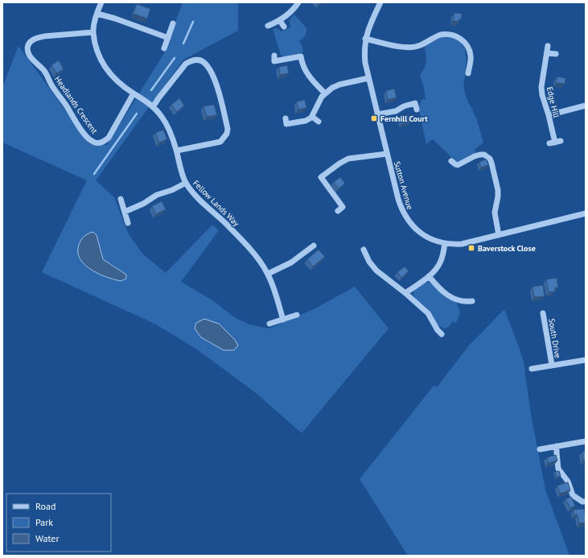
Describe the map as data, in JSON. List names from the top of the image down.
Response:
{
  "streets": {
    "street": [
      "Edge Hill",
      "Headlands Crescent",
      "Sutton Avenue",
      "Fellow Lands Way",
      "South Drive"
    ]
  },
  "crossings": [
    ["Headlands Crescent", "Fellow Lands Way"]
  ],
  "places": {
    "transit": ["Fernhill Court", "Baverstock Close"]
  },
  "legend": ["Road", "Park", "Water"]
}
